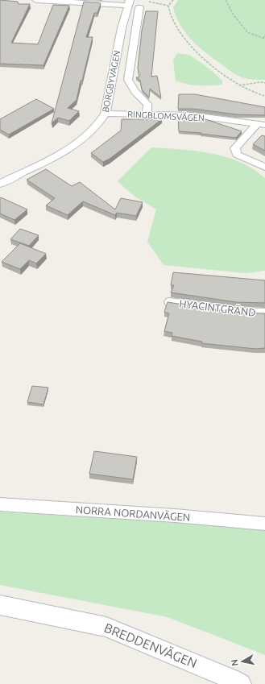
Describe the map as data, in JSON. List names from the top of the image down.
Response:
{
  "streets": {
    "street": [
      "BORGBYVÄGEN",
      "RINGBLOMSVÄGEN",
      "HYACINTGRÄND",
      "NORRA NORDANVÄGEN",
      "BREDDENVÄGEN"
    ]
  },
  "crossings": [
    ["BORGBYVÄGEN", "RINGBLOMSVÄGEN"]
  ],
  "north": "left"
}
